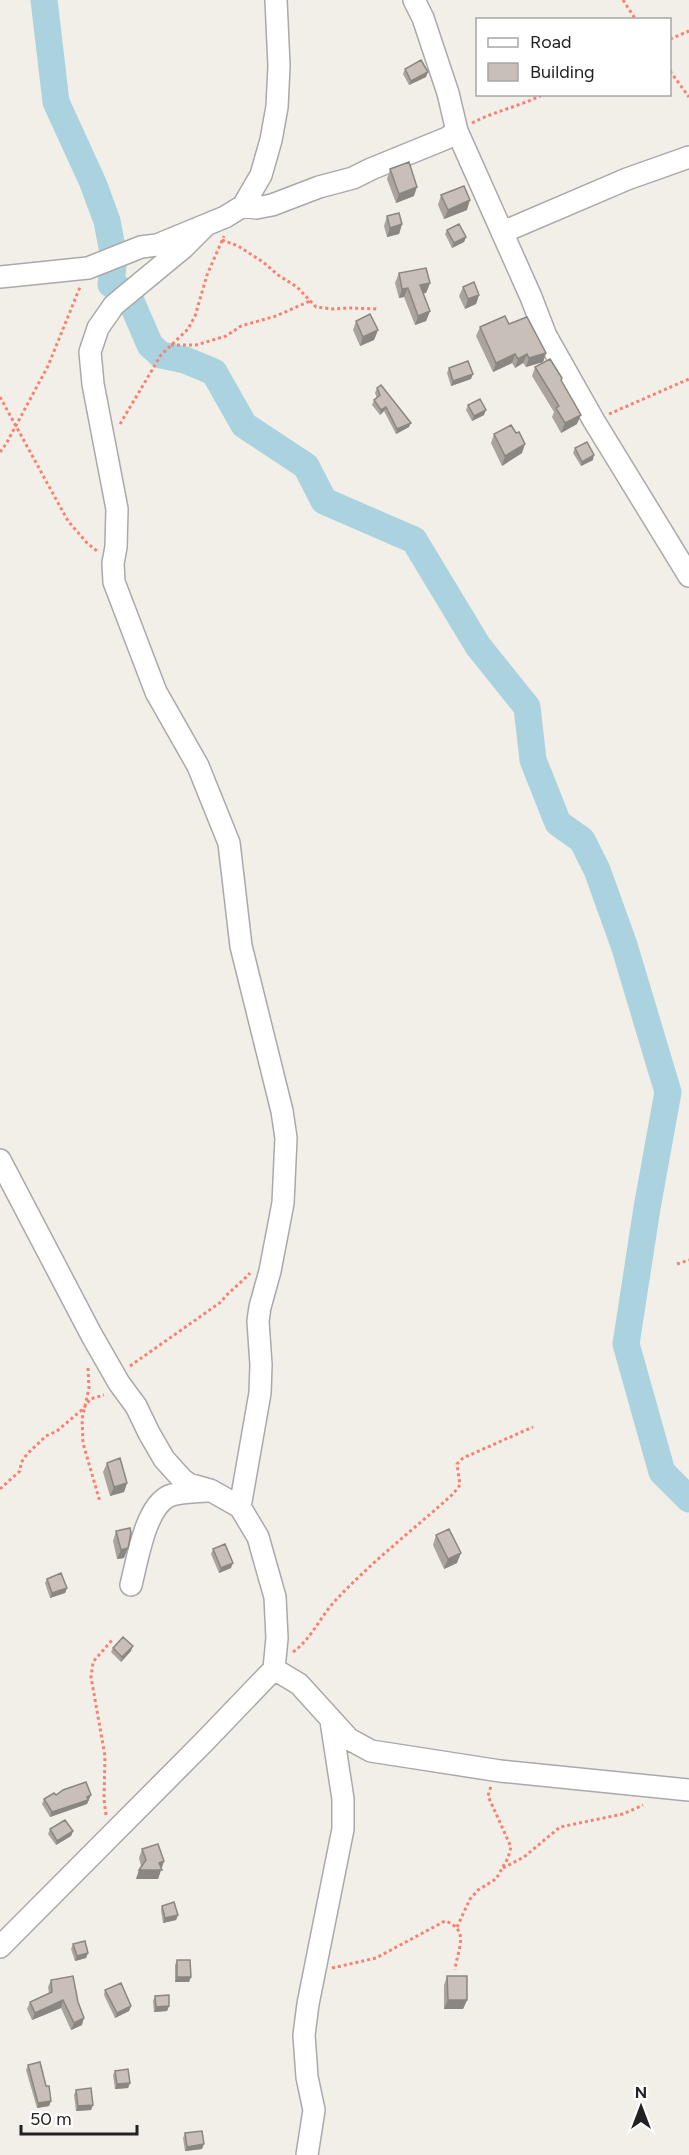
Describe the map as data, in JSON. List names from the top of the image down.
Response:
{
  "legend": ["Road", "Building"],
  "scale_bar": "50 m",
  "north": "top"
}
